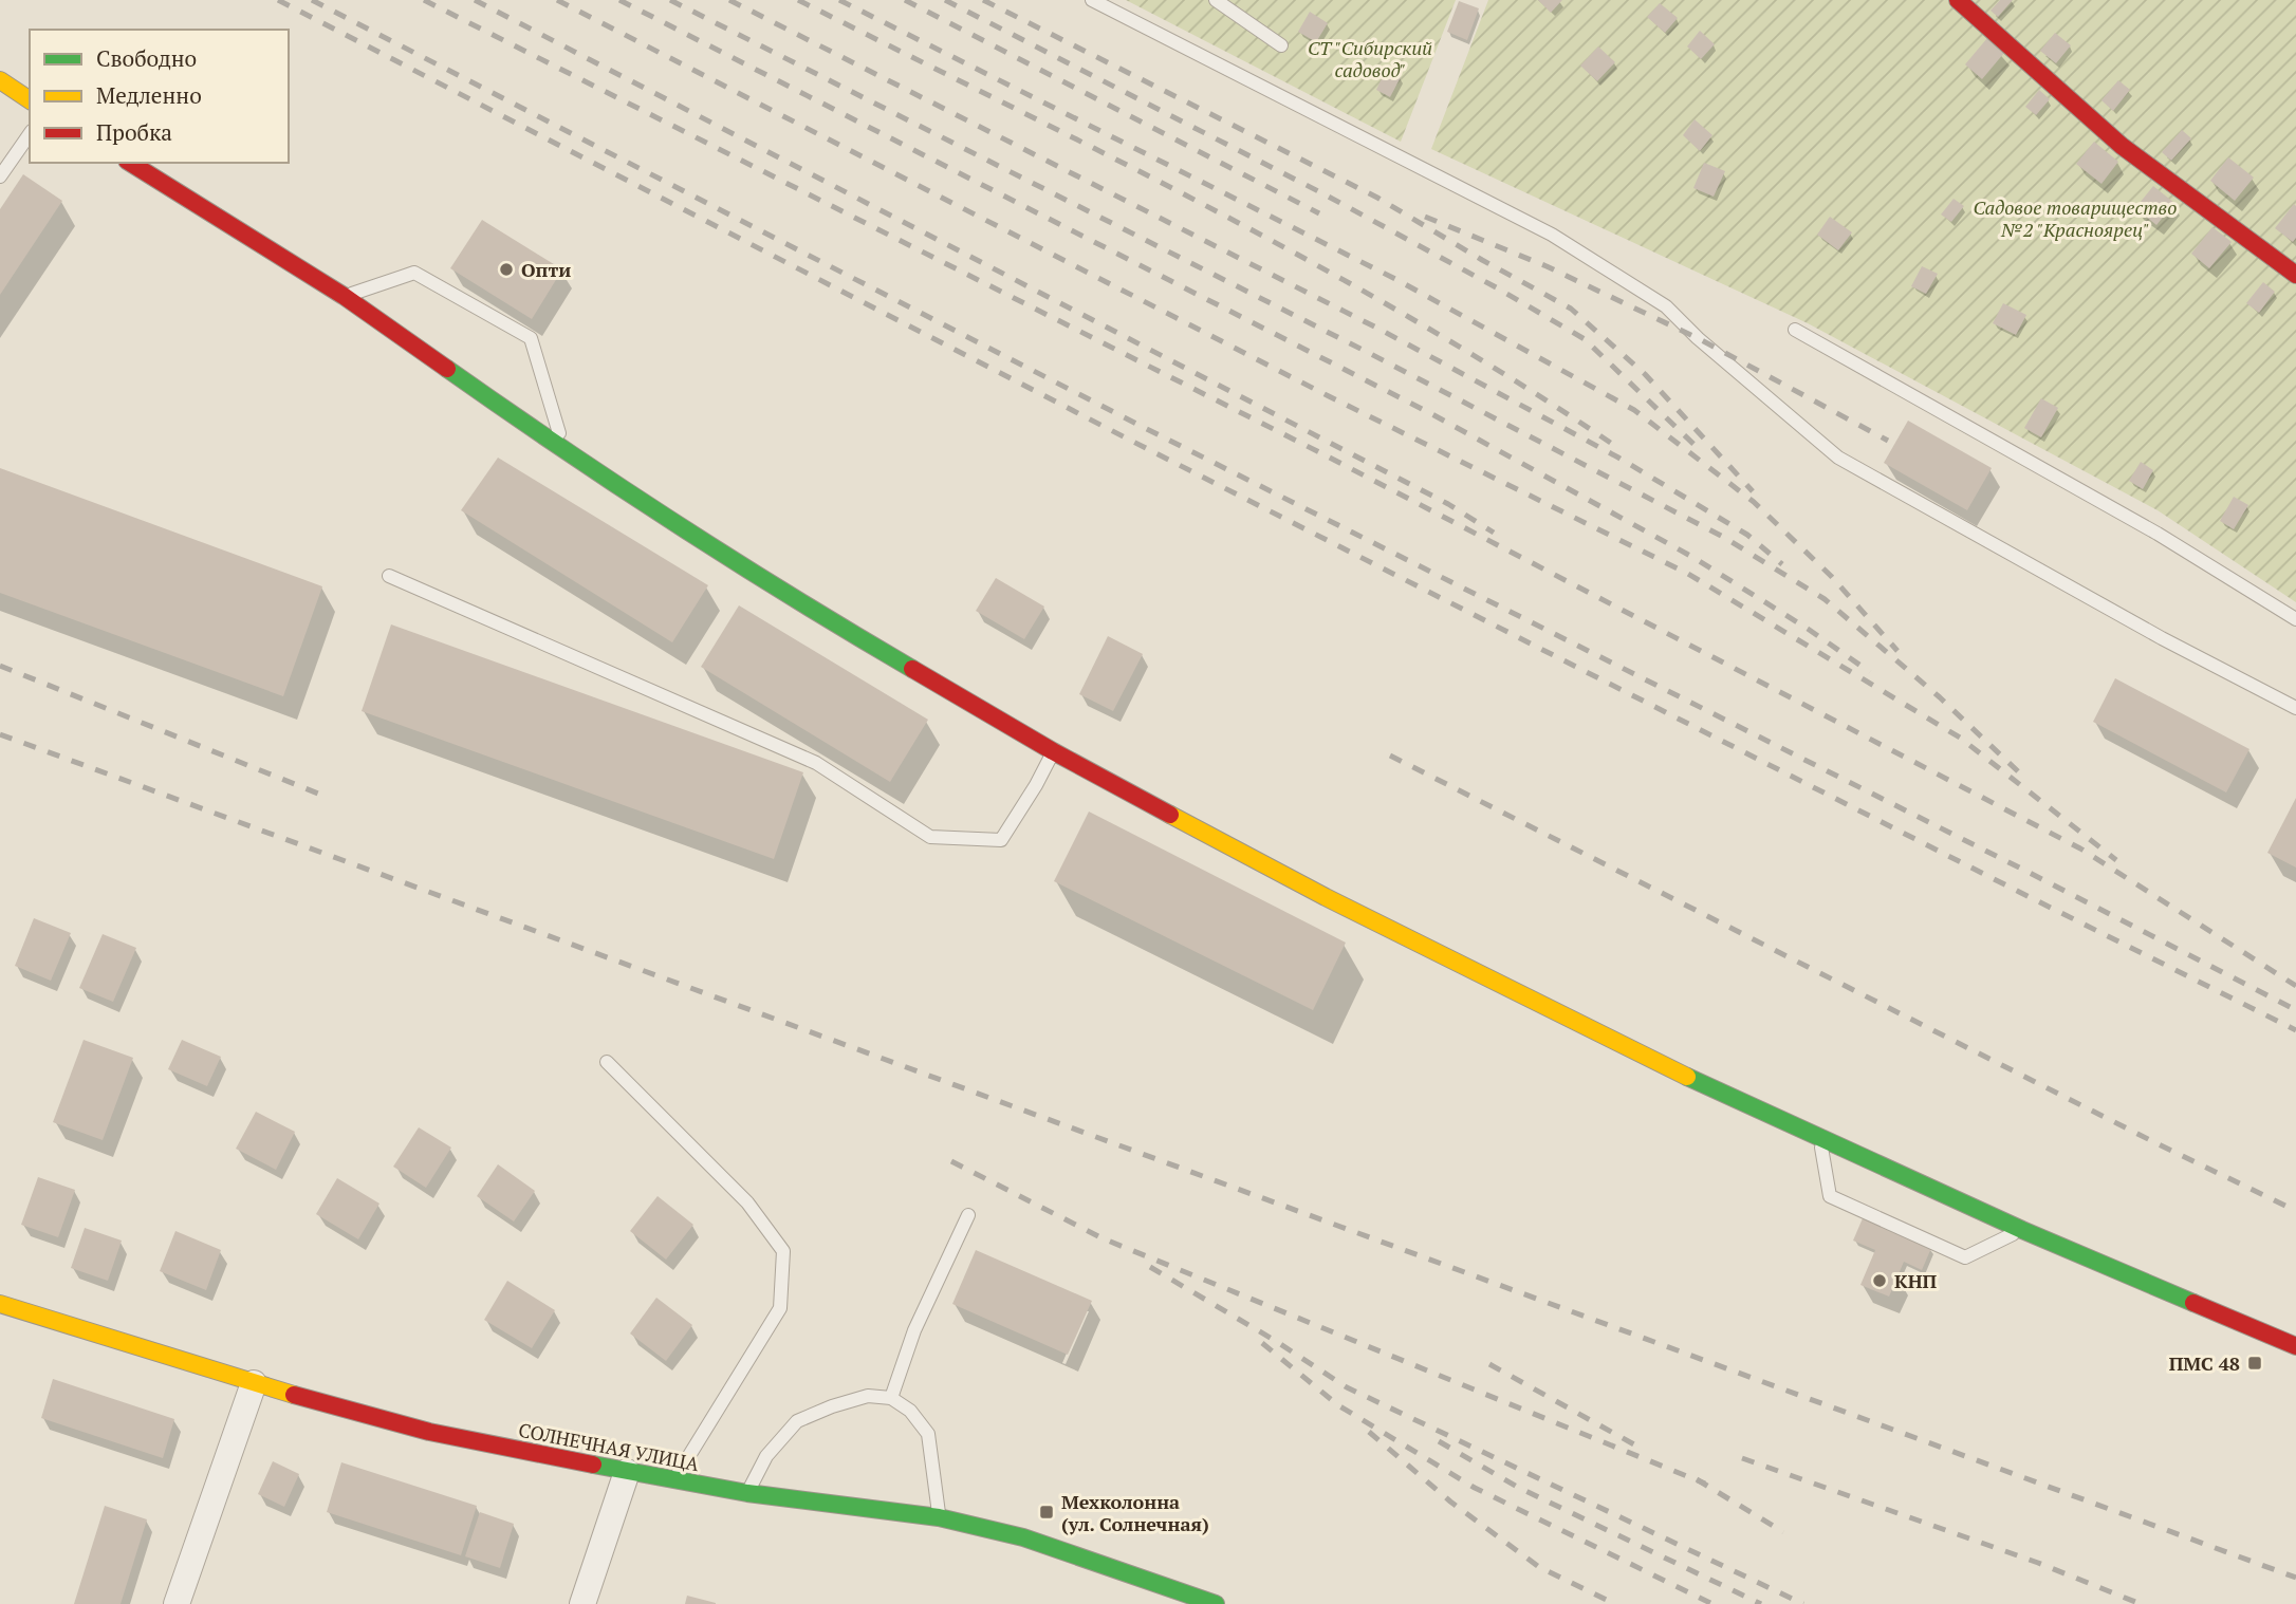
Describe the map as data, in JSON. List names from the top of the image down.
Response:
{
  "streets": {
    "main road": ["СОЛНЕЧНАЯ УЛИЦА"]
  },
  "parks": ["СТ \"Сибирский садовод\"", "Садовое товарищество №2 \"Красноярец\""],
  "places": {
    "other": ["Опти", "КНП"],
    "transit": ["ПМС 48", "Мехколонна (ул. Солнечная)"]
  },
  "legend": ["Свободно", "Медленно", "Пробка"]
}
